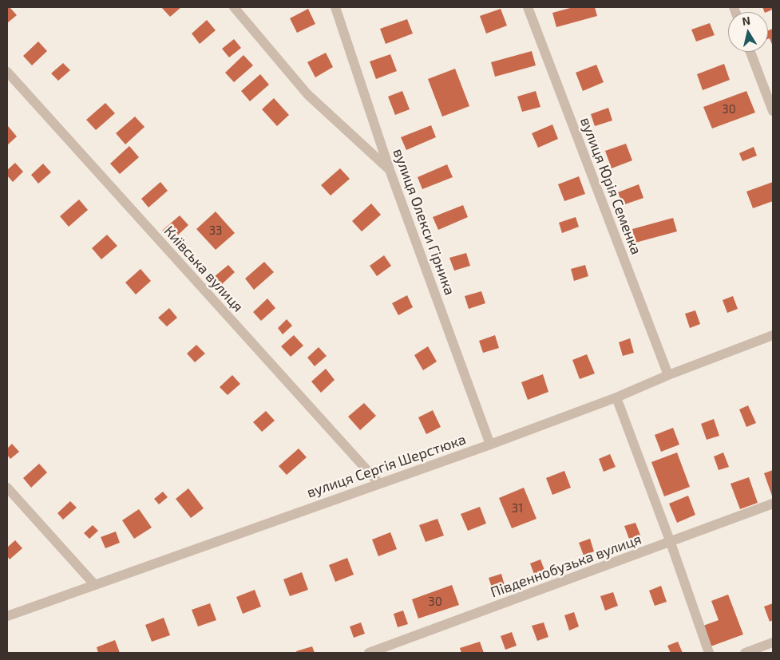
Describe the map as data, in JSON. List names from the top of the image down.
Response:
{
  "streets": {
    "street": [
      "вулиця Юрія Семенка",
      "вулиця Олекси Гірника",
      "Київська вулиця",
      "вулиця Сергія Шерстюка",
      "Південнобузька вулиця"
    ]
  },
  "crossings": [
    ["вулиця Юрія Семенка", "вулиця Сергія Шерстюка"],
    ["вулиця Олекси Гірника", "вулиця Сергія Шерстюка"],
    ["Київська вулиця", "вулиця Сергія Шерстюка"]
  ],
  "house_numbers": [
    "30",
    "33",
    "31",
    "30"
  ],
  "north": "top"
}
